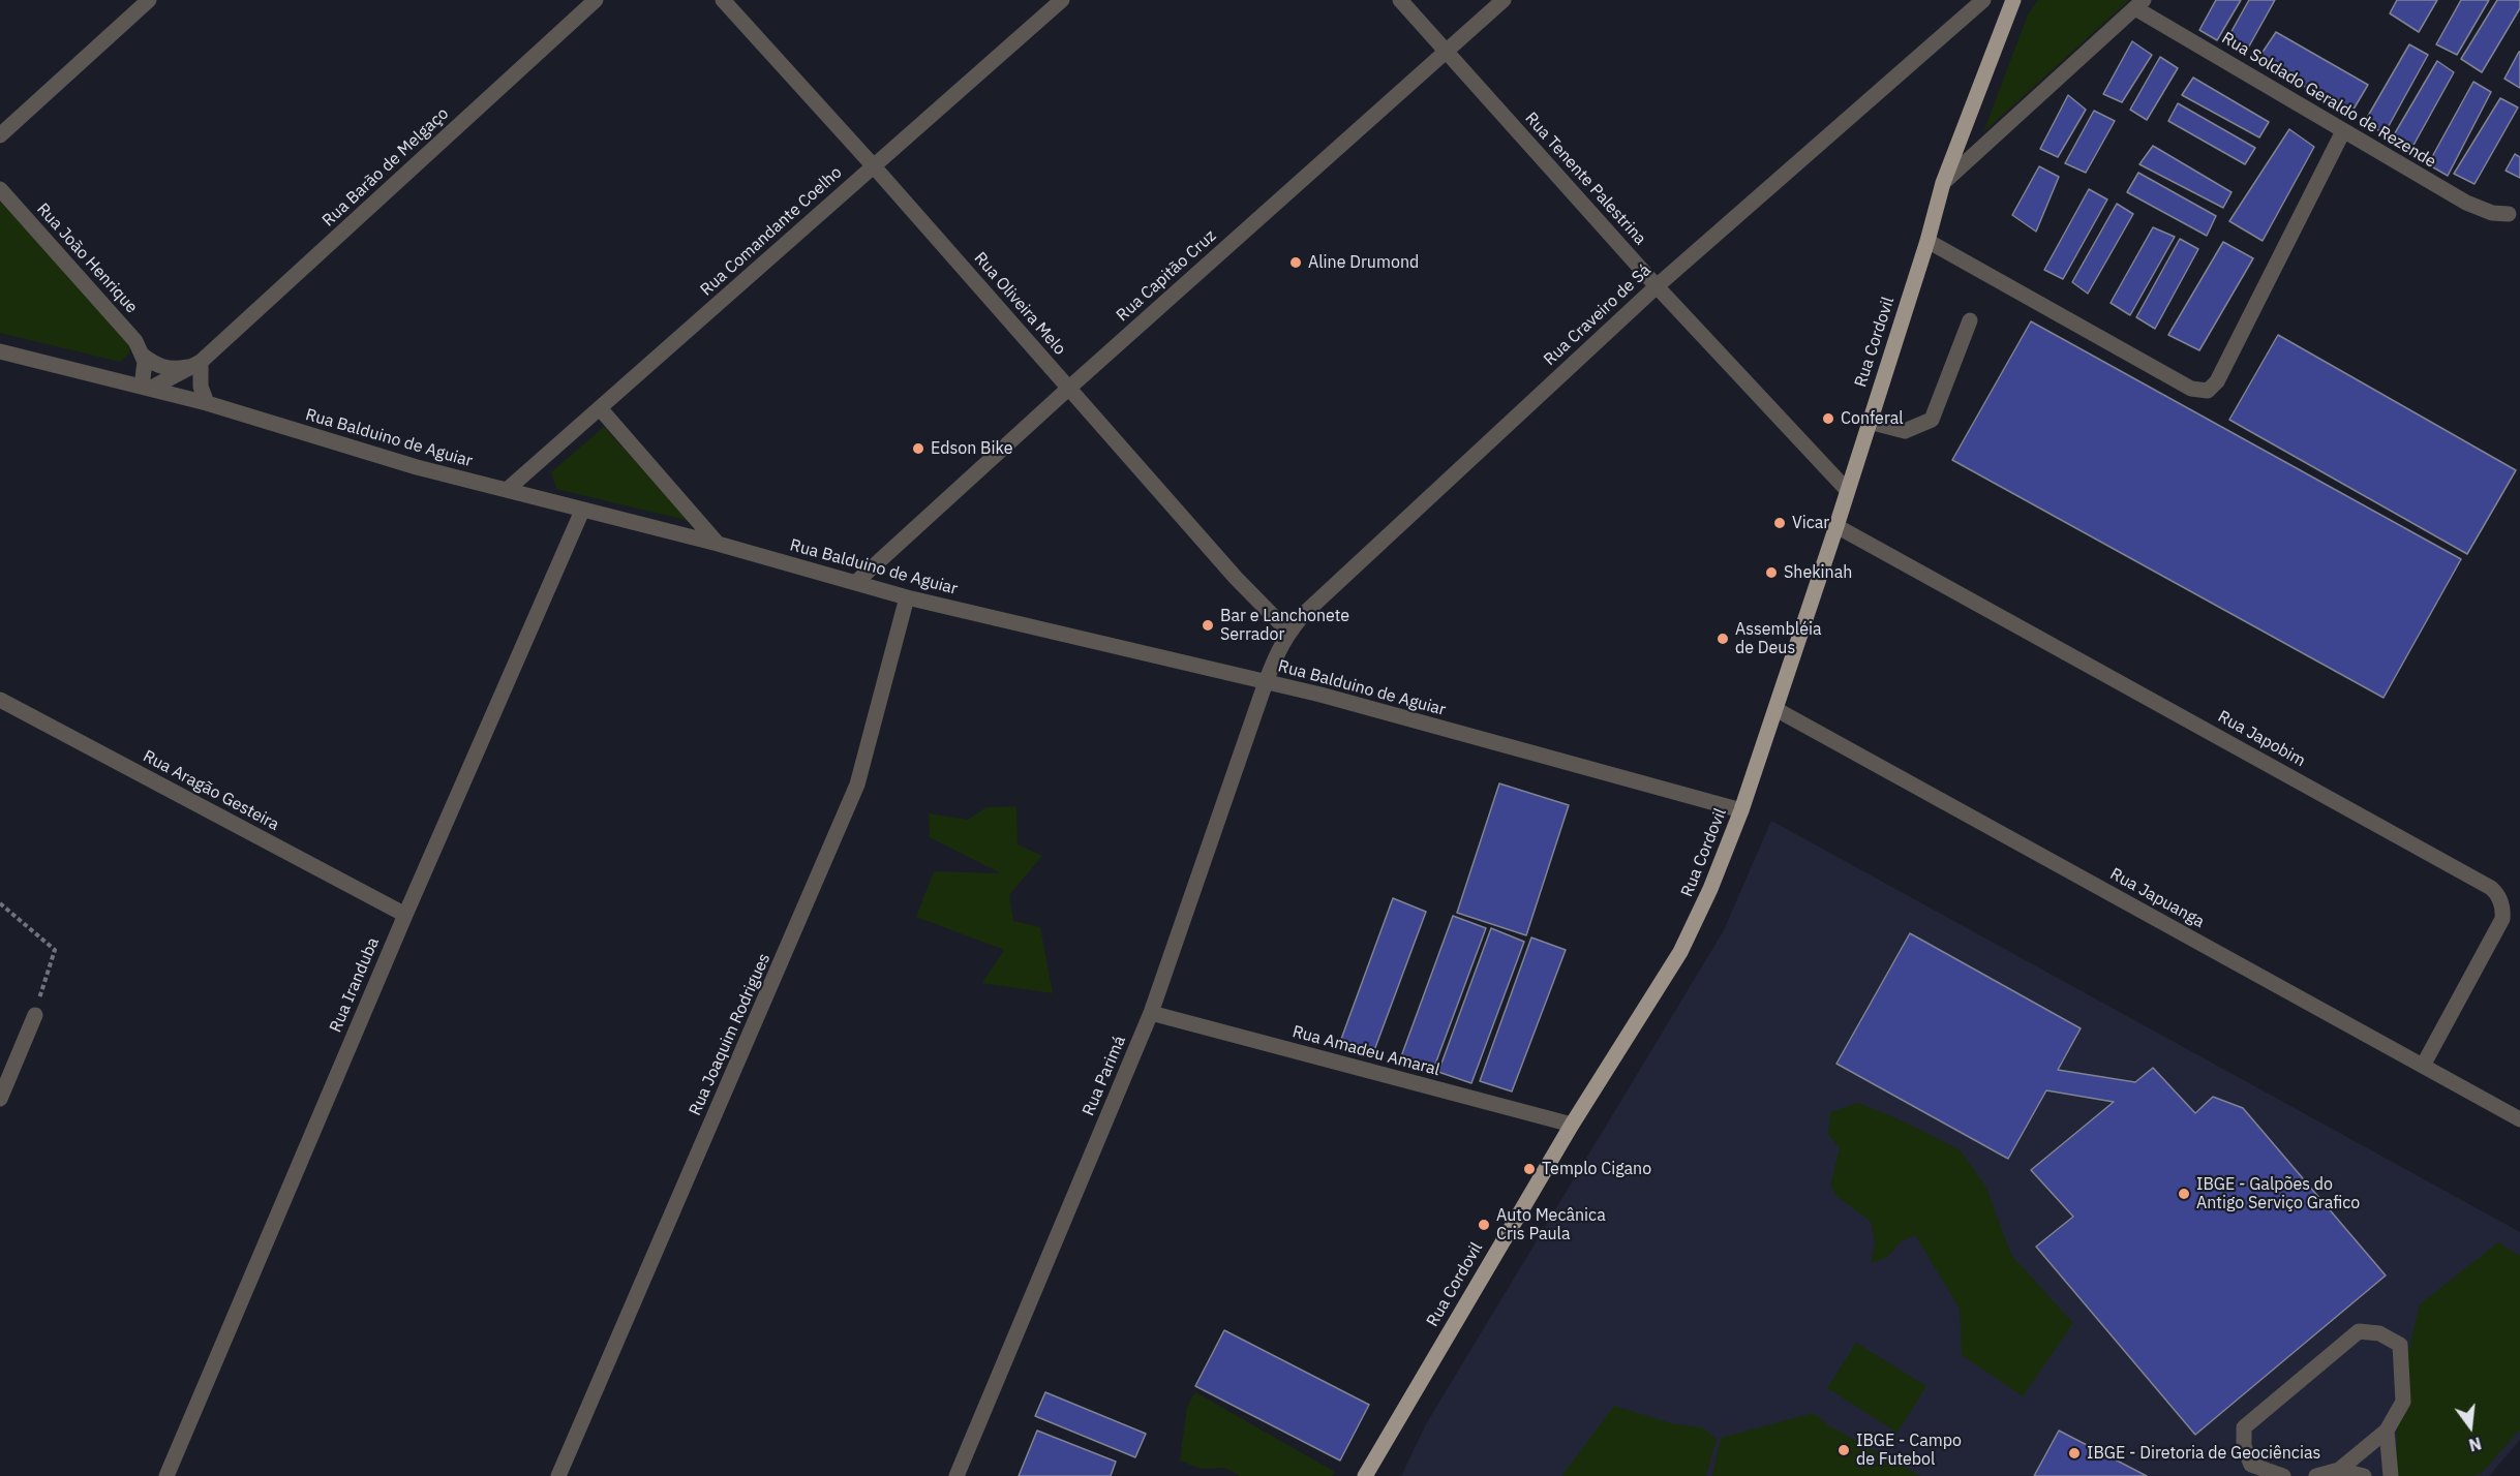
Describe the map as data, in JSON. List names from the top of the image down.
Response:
{
  "streets": {
    "main road": ["Rua Cordovil"],
    "street": [
      "Rua Soldado Geraldo de Rezende",
      "Rua Barão de Melgaço",
      "Rua Tenente Palestrina",
      "Rua Comandante Coelho",
      "Rua João Henrique",
      "Rua Capitão Cruz",
      "Rua Oliveira Melo",
      "Rua Craveiro de Sá",
      "Rua Balduino de Aguiar",
      "Rua Japobim",
      "Rua Aragão Gesteira",
      "Rua Japuanga",
      "Rua Iranduba",
      "Rua Joaquim Rodrigues",
      "Rua Amadeu Amaral",
      "Rua Parimá"
    ]
  },
  "crossings": [
    ["Rua Barão de Melgaço", "Rua João Henrique"],
    ["Rua Barão de Melgaço", "Rua Balduino de Aguiar"],
    ["Rua Tenente Palestrina", "Rua Capitão Cruz"],
    ["Rua Tenente Palestrina", "Rua Craveiro de Sá"],
    ["Rua Tenente Palestrina", "Rua Cordovil"],
    ["Rua Comandante Coelho", "Rua Oliveira Melo"],
    ["Rua Comandante Coelho", "Rua Balduino de Aguiar"],
    ["Rua Capitão Cruz", "Rua Oliveira Melo"],
    ["Rua Capitão Cruz", "Rua Balduino de Aguiar"],
    ["Rua Oliveira Melo", "Rua Craveiro de Sá"],
    ["Rua Craveiro de Sá", "Rua Balduino de Aguiar"],
    ["Rua Craveiro de Sá", "Rua Parimá"],
    ["Rua Cordovil", "Rua Balduino de Aguiar"],
    ["Rua Cordovil", "Rua Japobim"],
    ["Rua Cordovil", "Rua Japuanga"],
    ["Rua Cordovil", "Rua Amadeu Amaral"],
    ["Rua Balduino de Aguiar", "Rua Iranduba"],
    ["Rua Balduino de Aguiar", "Rua Joaquim Rodrigues"],
    ["Rua Balduino de Aguiar", "Rua Parimá"],
    ["Rua Japobim", "Rua Japuanga"],
    ["Rua Aragão Gesteira", "Rua Iranduba"],
    ["Rua Amadeu Amaral", "Rua Parimá"]
  ],
  "places": [
    "Aline Drumond",
    "Conferal",
    "Edson Bike",
    "Vicar",
    "Shekinah",
    "Bar e Lanchonete Serrador",
    "Assembléia de Deus",
    "Templo Cigano",
    "IBGE - Galpões do Antigo Serviço Grafico",
    "Auto Mecânica Cris Paula",
    "IBGE - Campo de Futebol",
    "IBGE - Diretoria de Geociências"
  ],
  "north": "bottom"
}
